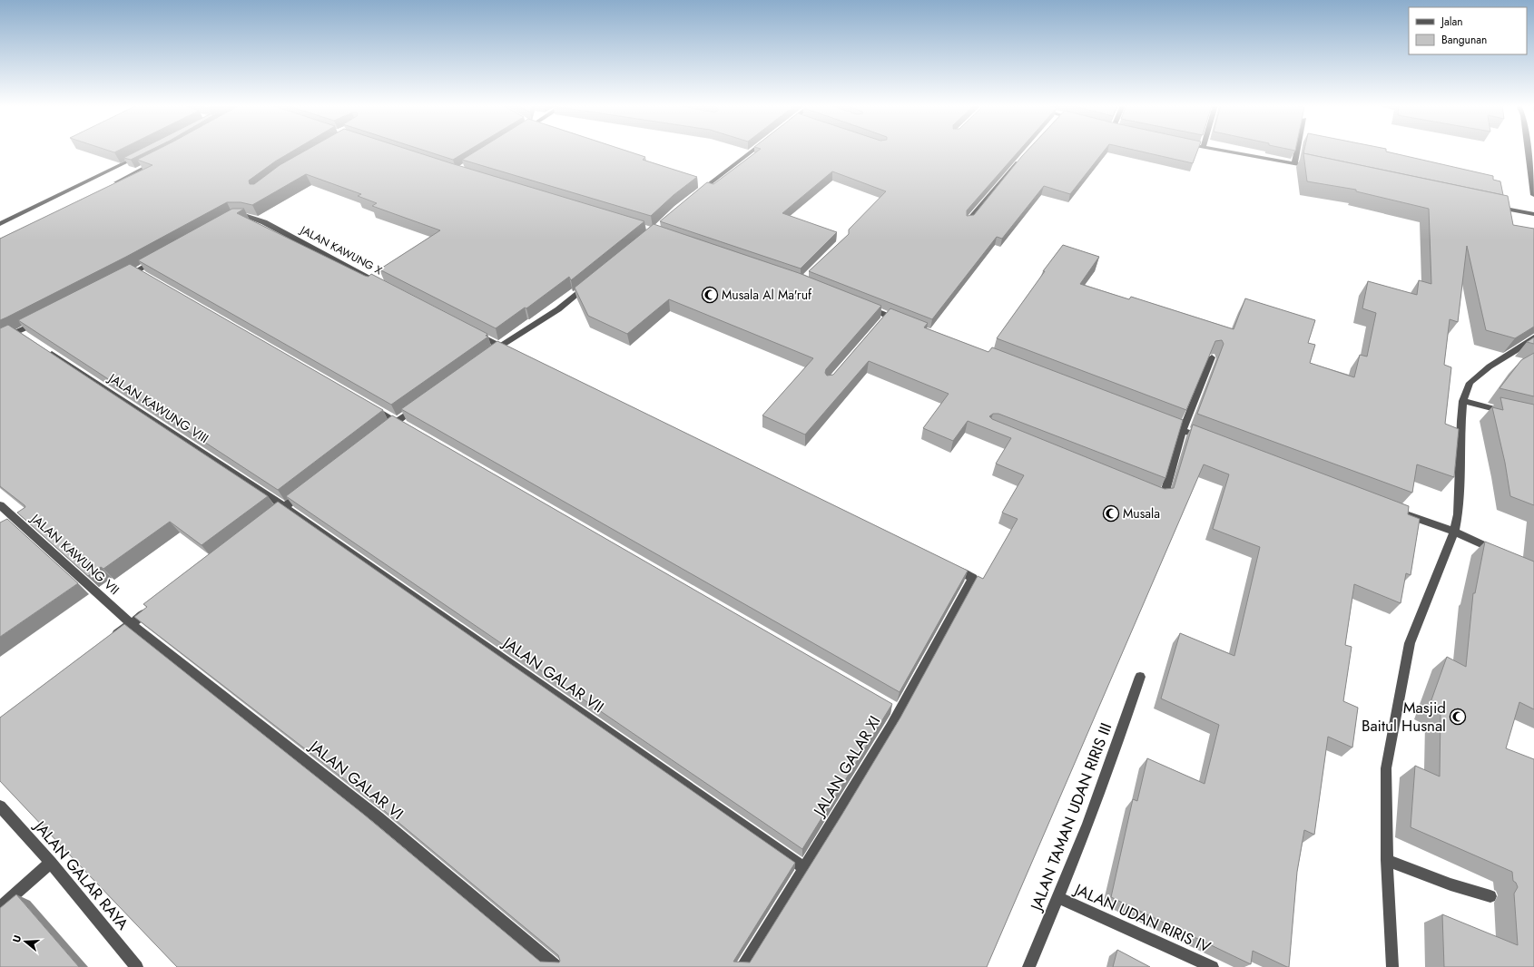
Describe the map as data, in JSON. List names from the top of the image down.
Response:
{
  "streets": {
    "street": [
      "JALAN KAWUNG X",
      "JALAN KAWUNG VIII",
      "JALAN KAWUNG VII",
      "JALAN GALAR VII",
      "JALAN GALAR XI",
      "JALAN GALAR VI",
      "JALAN TAMAN UDAN RIRIS III",
      "JALAN GALAR RAYA",
      "JALAN UDAN RIRIS IV"
    ]
  },
  "crossings": [
    ["JALAN KAWUNG VIII", "JALAN GALAR VII"],
    ["JALAN KAWUNG VII", "JALAN GALAR VI"],
    ["JALAN GALAR VII", "JALAN GALAR XI"],
    ["JALAN TAMAN UDAN RIRIS III", "JALAN UDAN RIRIS IV"]
  ],
  "places": {
    "mosque": ["Musala Al Ma'ruf", "Musala", "Masjid Baitul Husnal"]
  },
  "legend": ["Jalan", "Bangunan"],
  "north": "left"
}
